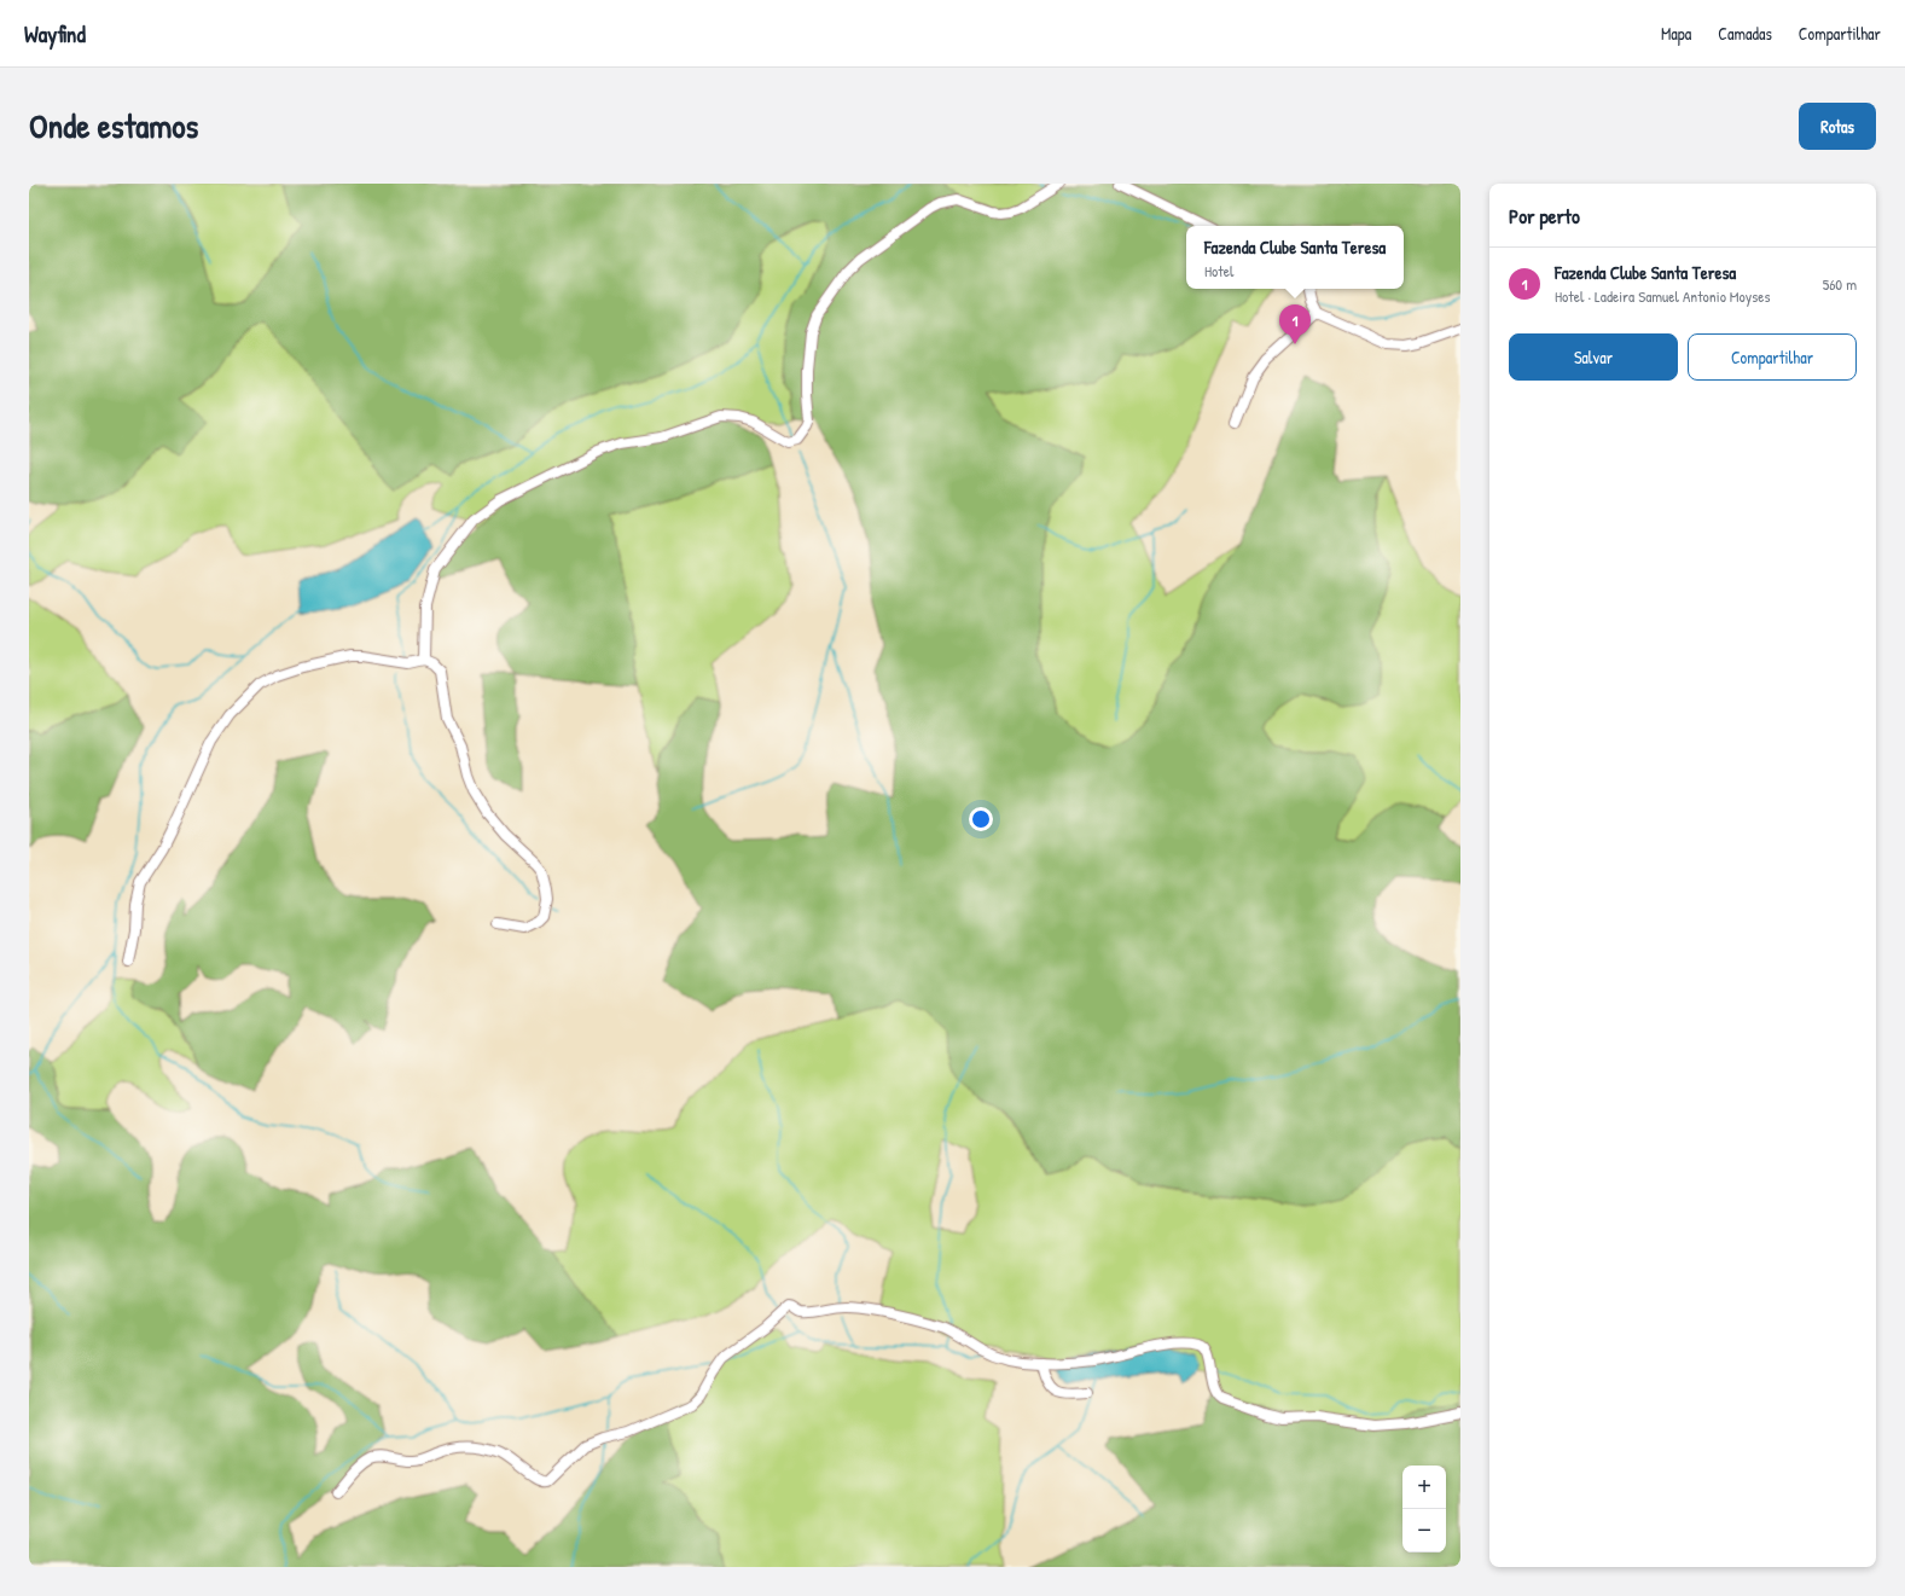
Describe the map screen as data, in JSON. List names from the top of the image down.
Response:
{
  "page": {
    "header": "Wayfind",
    "nav": ["Mapa", "Camadas", "Compartilhar"],
    "title": "Onde estamos",
    "buttons": [
      "Rotas",
      ["Salvar", "Compartilhar"]
    ],
    "heading": "Por perto",
    "popup": ["Fazenda Clube Santa Teresa", "Hotel"],
    "list": [
      {
        "mark": "1",
        "name": "Fazenda Clube Santa Teresa",
        "note": "Hotel · Ladeira Samuel Antonio Moyses",
        "value": "560 m"
      }
    ],
    "pins": "1",
    "map_buttons": ["+", "−"]
  }
}
